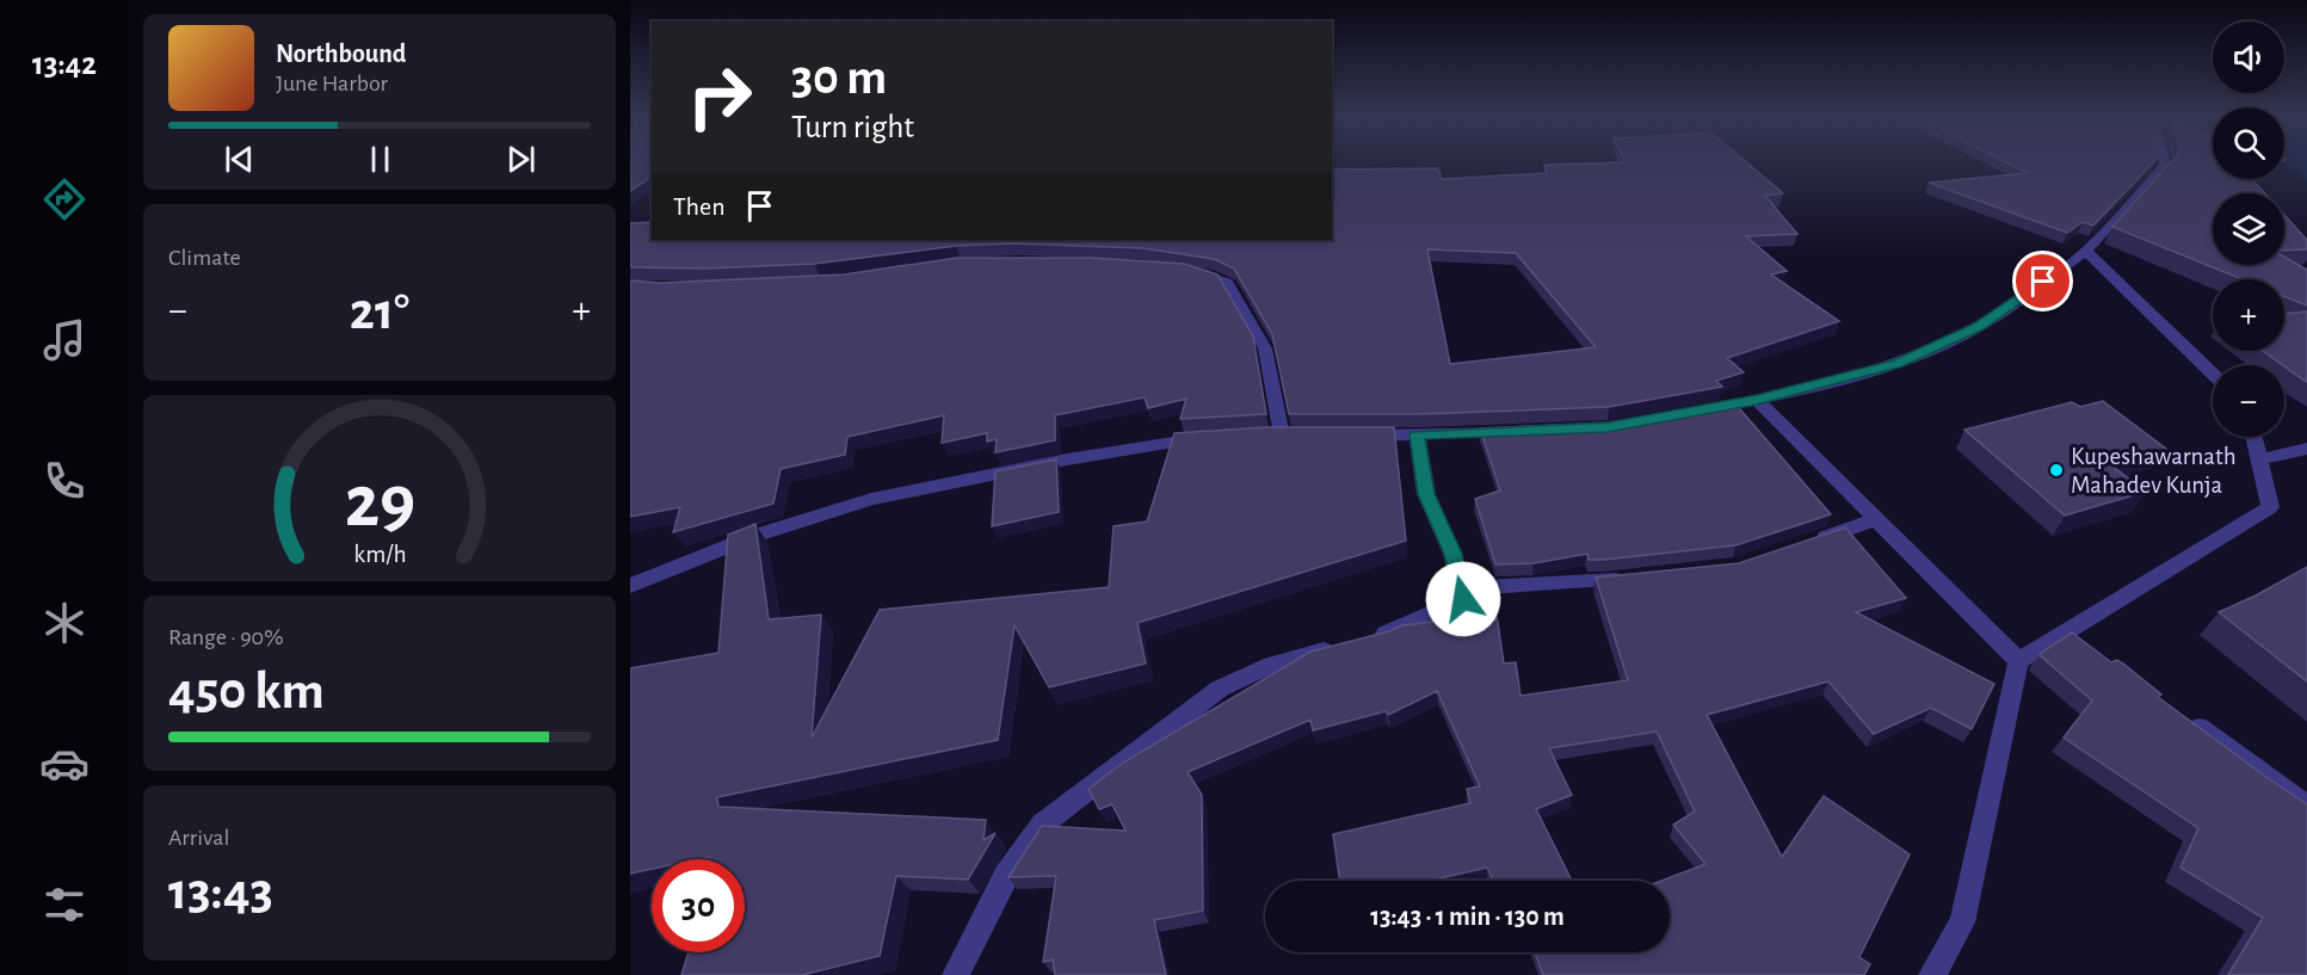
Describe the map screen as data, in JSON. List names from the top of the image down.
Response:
{
  "places": ["Kupeshawarnath Mahadev Kunja"],
  "page": {
    "tabs": "13:42",
    "map_buttons": ["+", "−"],
    "turn": ["30 m", "Turn right"],
    "song": ["Northbound", "June Harbor"],
    "then": "Then",
    "tile": [
      "Climate",
      ["Range · 90%", "450 km"],
      ["Arrival", "13:43"]
    ],
    "heat": ["−", "21°", "+"],
    "limit": "30",
    "trip": "13:43 · 1 min · 130 m",
    "gauge": ["29", "km/h"]
  }
}
